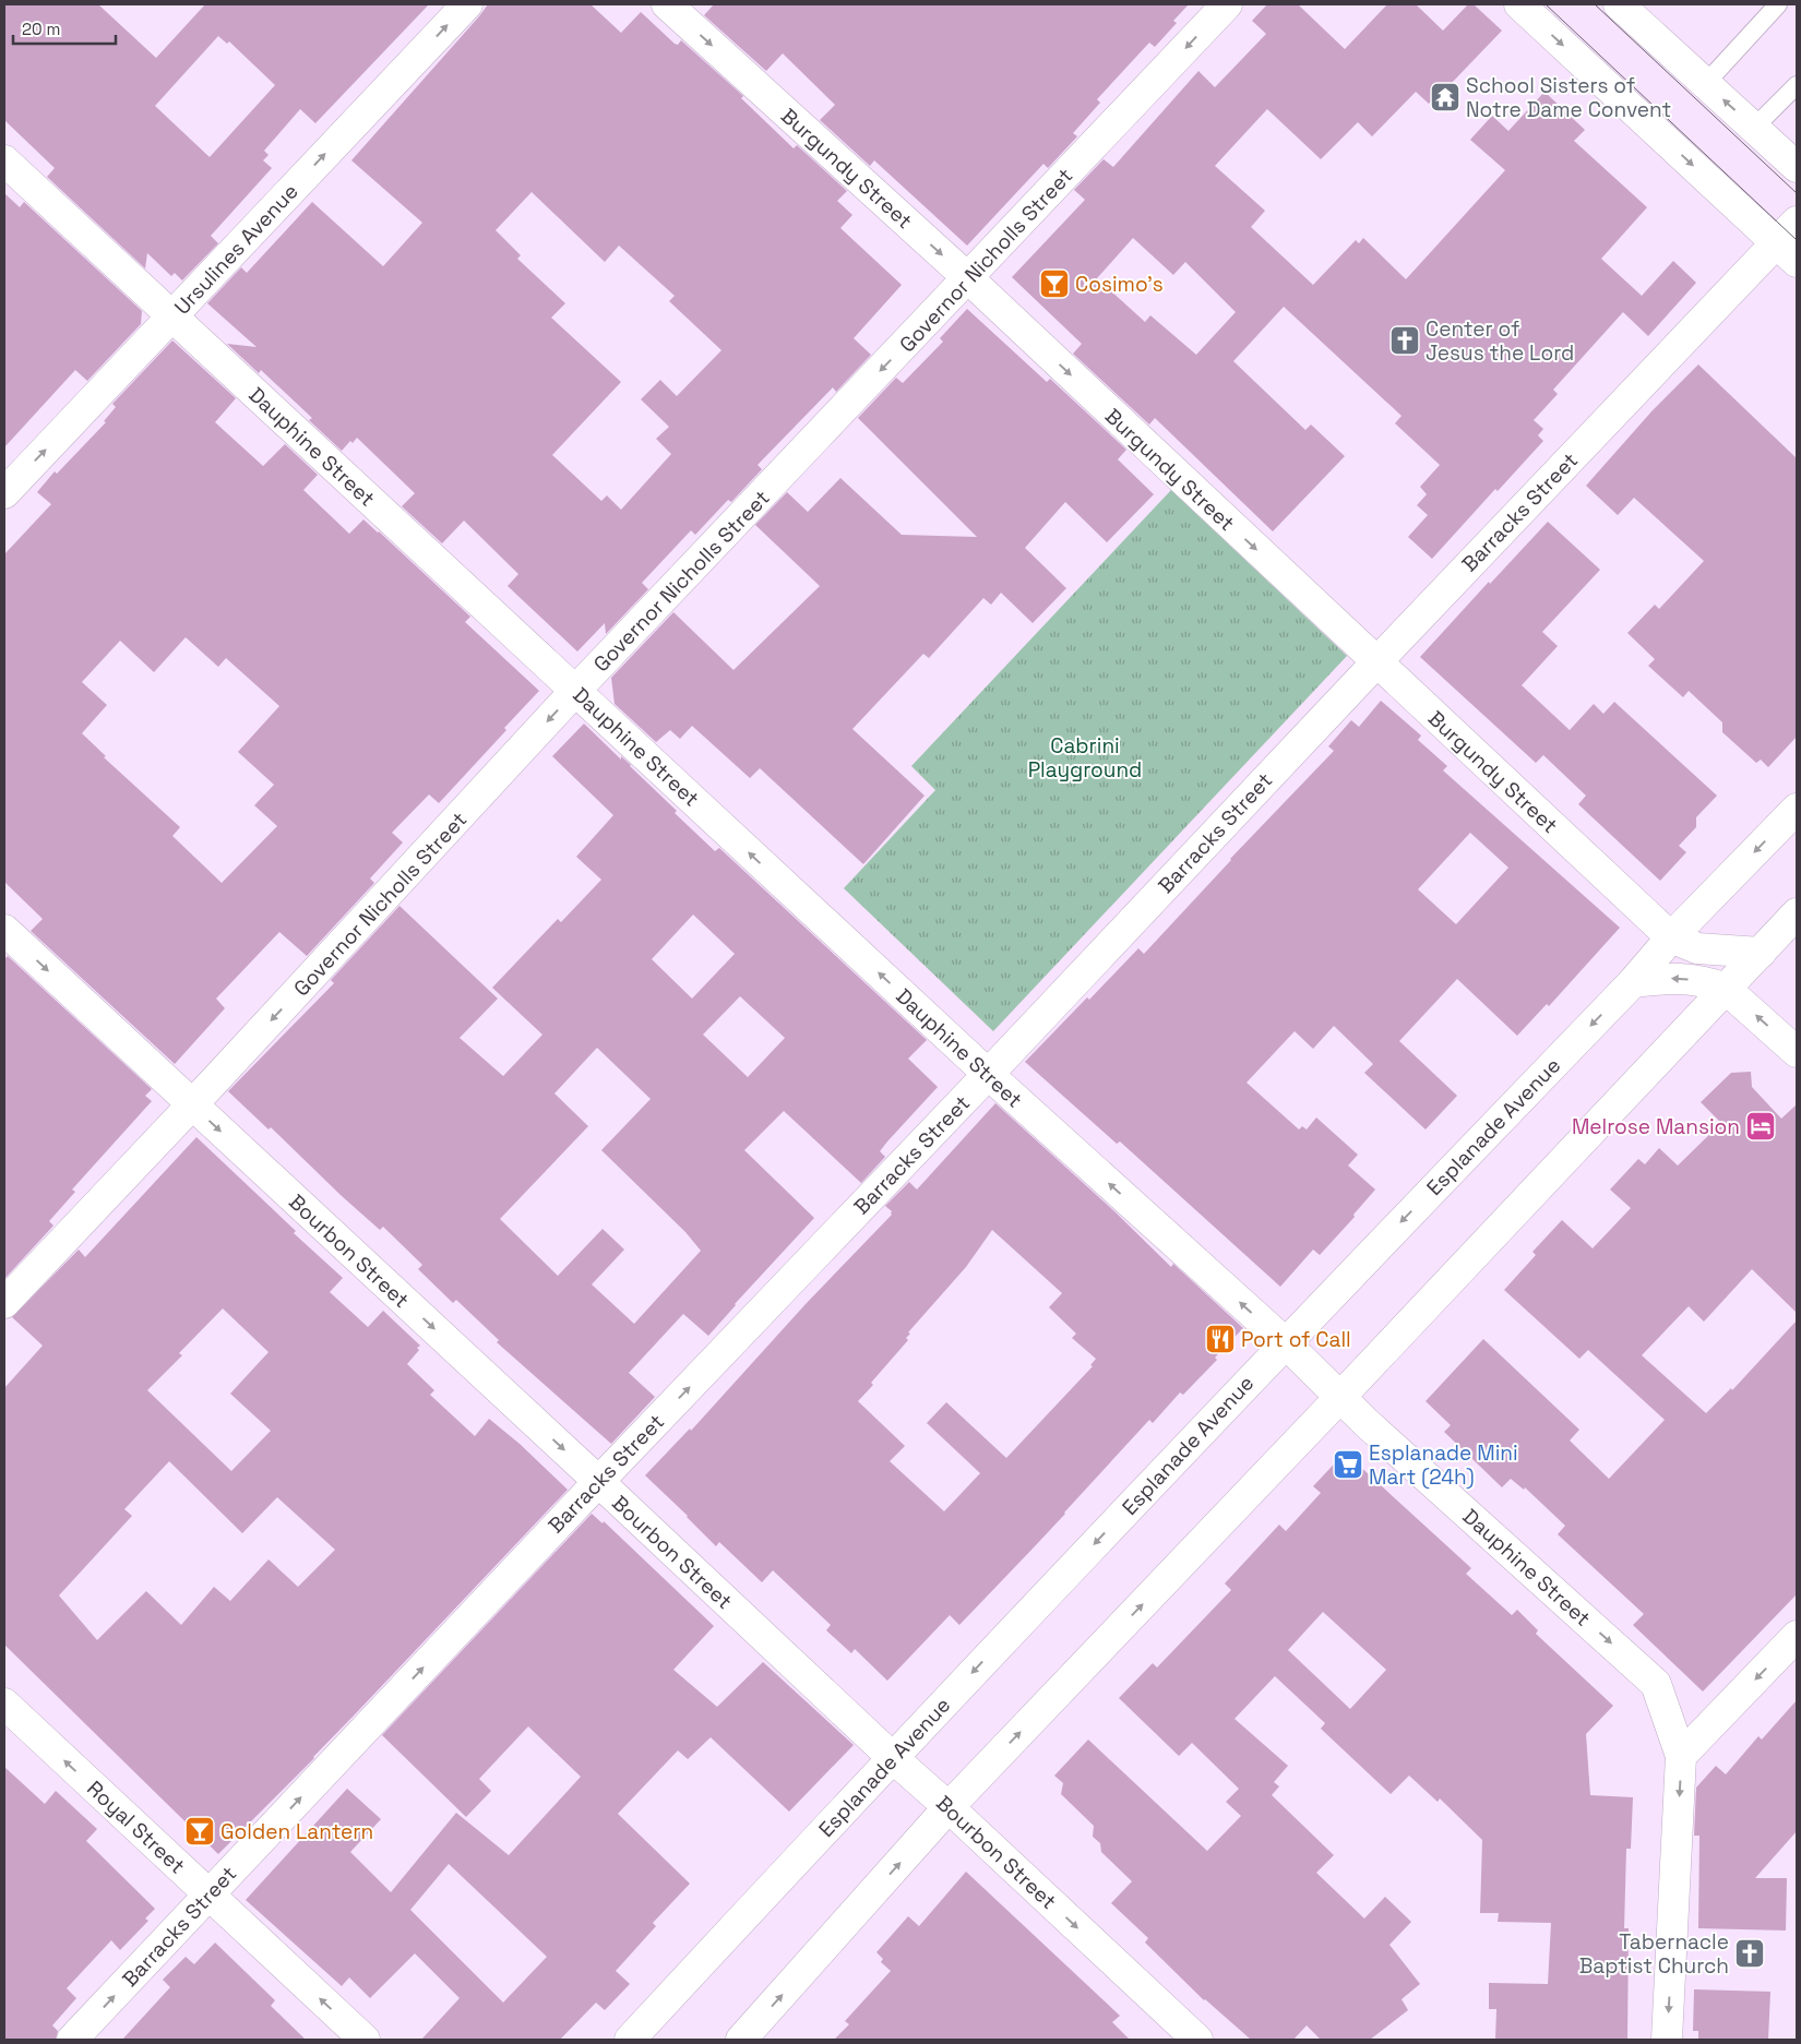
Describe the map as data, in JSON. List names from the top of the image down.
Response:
{
  "streets": {
    "street": [
      "Burgundy Street",
      "Ursulines Avenue",
      "Governor Nicholls Street",
      "Dauphine Street",
      "Barracks Street",
      "Esplanade Avenue",
      "Bourbon Street",
      "Royal Street"
    ]
  },
  "crossings": [
    ["Burgundy Street", "Governor Nicholls Street"],
    ["Burgundy Street", "Barracks Street"],
    ["Burgundy Street", "Esplanade Avenue"],
    ["Ursulines Avenue", "Dauphine Street"],
    ["Governor Nicholls Street", "Dauphine Street"],
    ["Governor Nicholls Street", "Bourbon Street"],
    ["Dauphine Street", "Barracks Street"],
    ["Dauphine Street", "Esplanade Avenue"],
    ["Barracks Street", "Bourbon Street"],
    ["Barracks Street", "Royal Street"],
    ["Esplanade Avenue", "Bourbon Street"]
  ],
  "one_way": [
    "Burgundy Street",
    "Ursulines Avenue",
    "Governor Nicholls Street",
    "Barracks Street",
    "Bourbon Street",
    "Royal Street"
  ],
  "parks": ["Cabrini Playground"],
  "places": {
    "temple": ["School Sisters of Notre Dame Convent"],
    "bar": ["Cosimo's", "Golden Lantern"],
    "church": ["Center of Jesus the Lord", "Tabernacle Baptist Church"],
    "hotel": ["Melrose Mansion"],
    "restaurant": ["Port of Call"],
    "supermarket": ["Esplanade Mini Mart (24h)"]
  },
  "scale_bar": "20 m"
}
